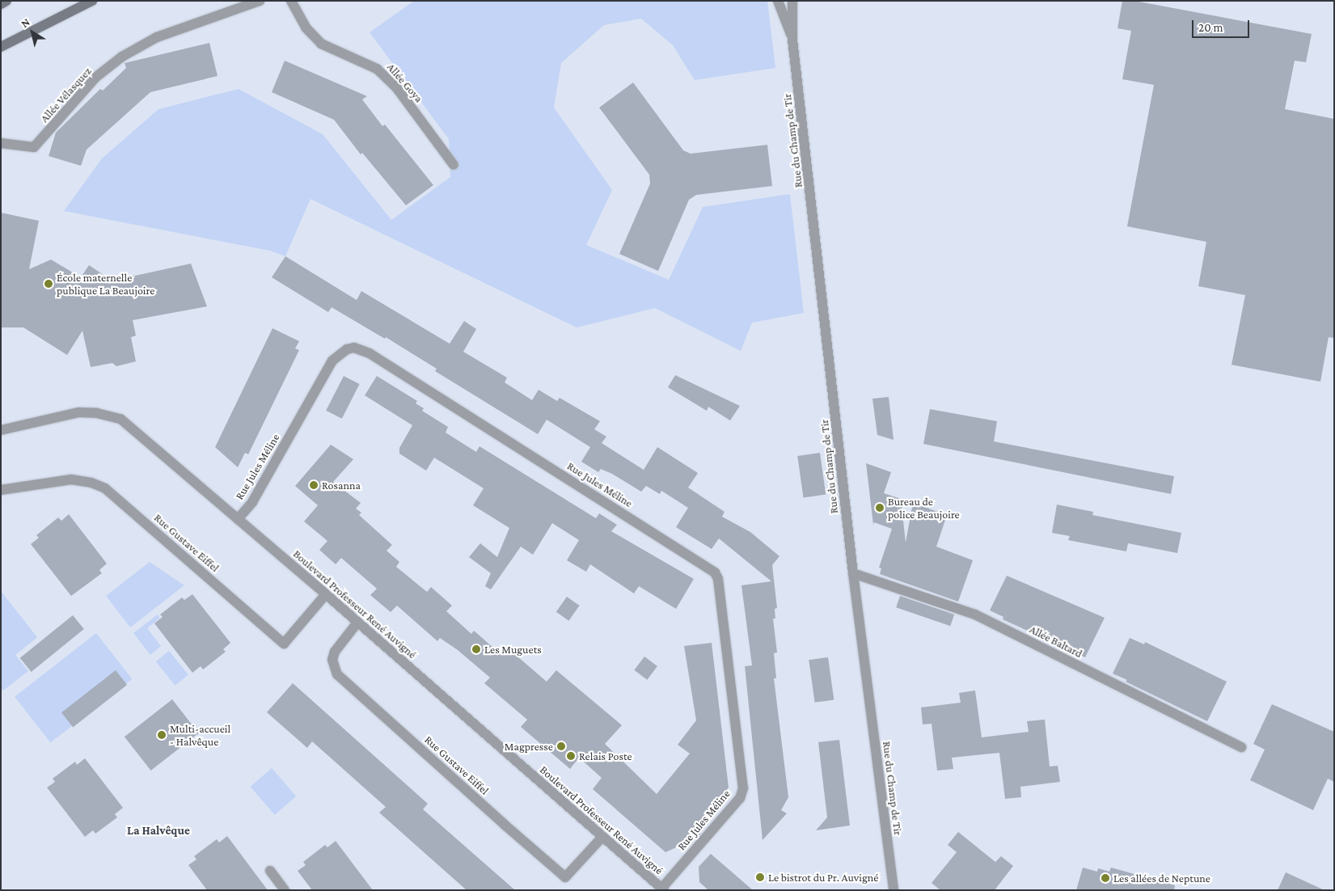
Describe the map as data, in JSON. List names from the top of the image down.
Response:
{
  "streets": {
    "street": [
      "Allée Goya",
      "Allée Vélasquez",
      "Rue du Champ de Tir",
      "Rue Jules Méline",
      "Rue Gustave Eiffel",
      "Boulevard Professeur René Auvigné",
      "Allée Baltard"
    ]
  },
  "crossings": [
    ["Rue du Champ de Tir", "Allée Baltard"],
    ["Rue Jules Méline", "Boulevard Professeur René Auvigné"],
    ["Rue Gustave Eiffel", "Boulevard Professeur René Auvigné"]
  ],
  "districts": ["La Halvêque"],
  "places": [
    "École maternelle publique La Beaujoire",
    "Rosanna",
    "Bureau de police Beaujoire",
    "Les Muguets",
    "Multi-accueil - Halvêque",
    "Magpresse",
    "Relais Poste",
    "Le bistrot du Pr. Auvigné",
    "Les allées de Neptune"
  ],
  "scale_bar": "20 m",
  "north": "top left"
}
